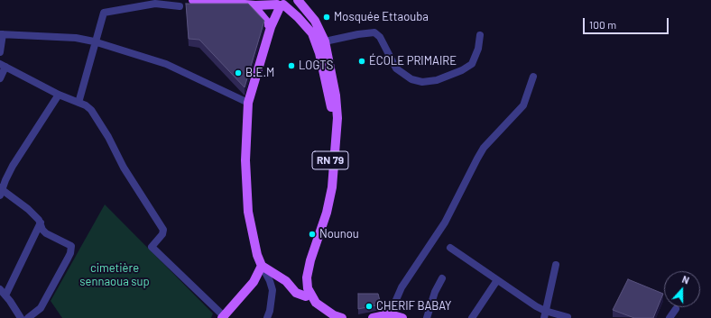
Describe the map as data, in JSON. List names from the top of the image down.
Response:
{
  "streets": {
    "main road": ["RN 79"]
  },
  "parks": ["cimetière sennaoua sup"],
  "places": [
    "Mosquée Ettaouba",
    "ÉCOLE PRIMAIRE",
    "LOGTS",
    "B.E.M",
    "Nounou",
    "CHERIF BABAY"
  ],
  "scale_bar": "100 m",
  "north": "top"
}
